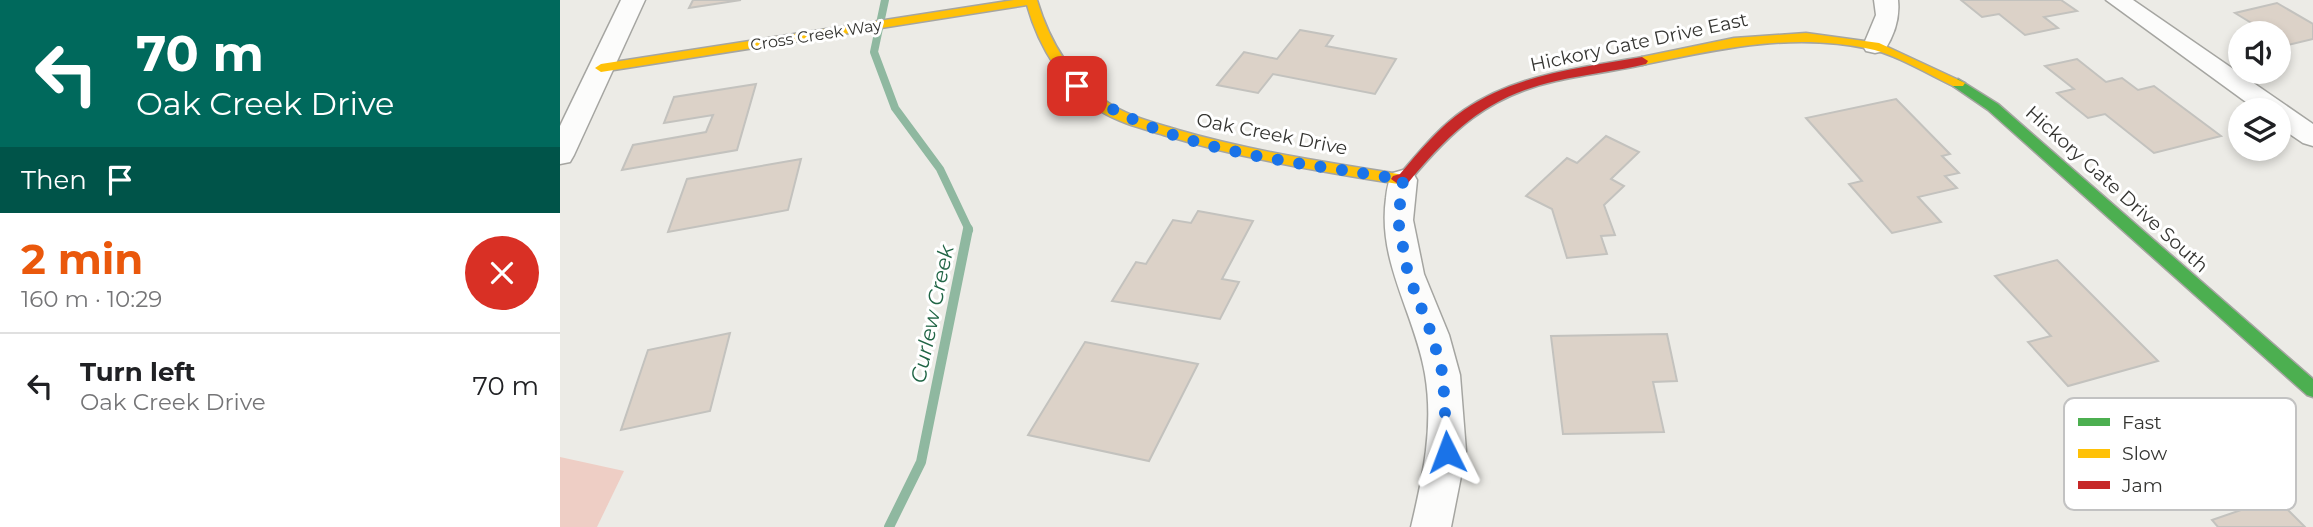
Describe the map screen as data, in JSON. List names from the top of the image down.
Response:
{
  "streets": {
    "street": [
      "Cross Creek Way",
      "Hickory Gate Drive East",
      "Oak Creek Drive",
      "Hickory Gate Drive South"
    ]
  },
  "crossings": [
    ["Cross Creek Way", "Oak Creek Drive"],
    ["Hickory Gate Drive East", "Oak Creek Drive"],
    ["Hickory Gate Drive East", "Hickory Gate Drive South"]
  ],
  "water": ["Curlew Creek"],
  "legend": ["Fast", "Slow", "Jam"],
  "page": {
    "turn": ["70 m", "Oak Creek Drive"],
    "then": "Then",
    "heading": ["2 min", "160 m · 10:29"],
    "list": [
      {
        "name": "Turn left",
        "note": "Oak Creek Drive",
        "value": "70 m"
      }
    ]
  }
}
